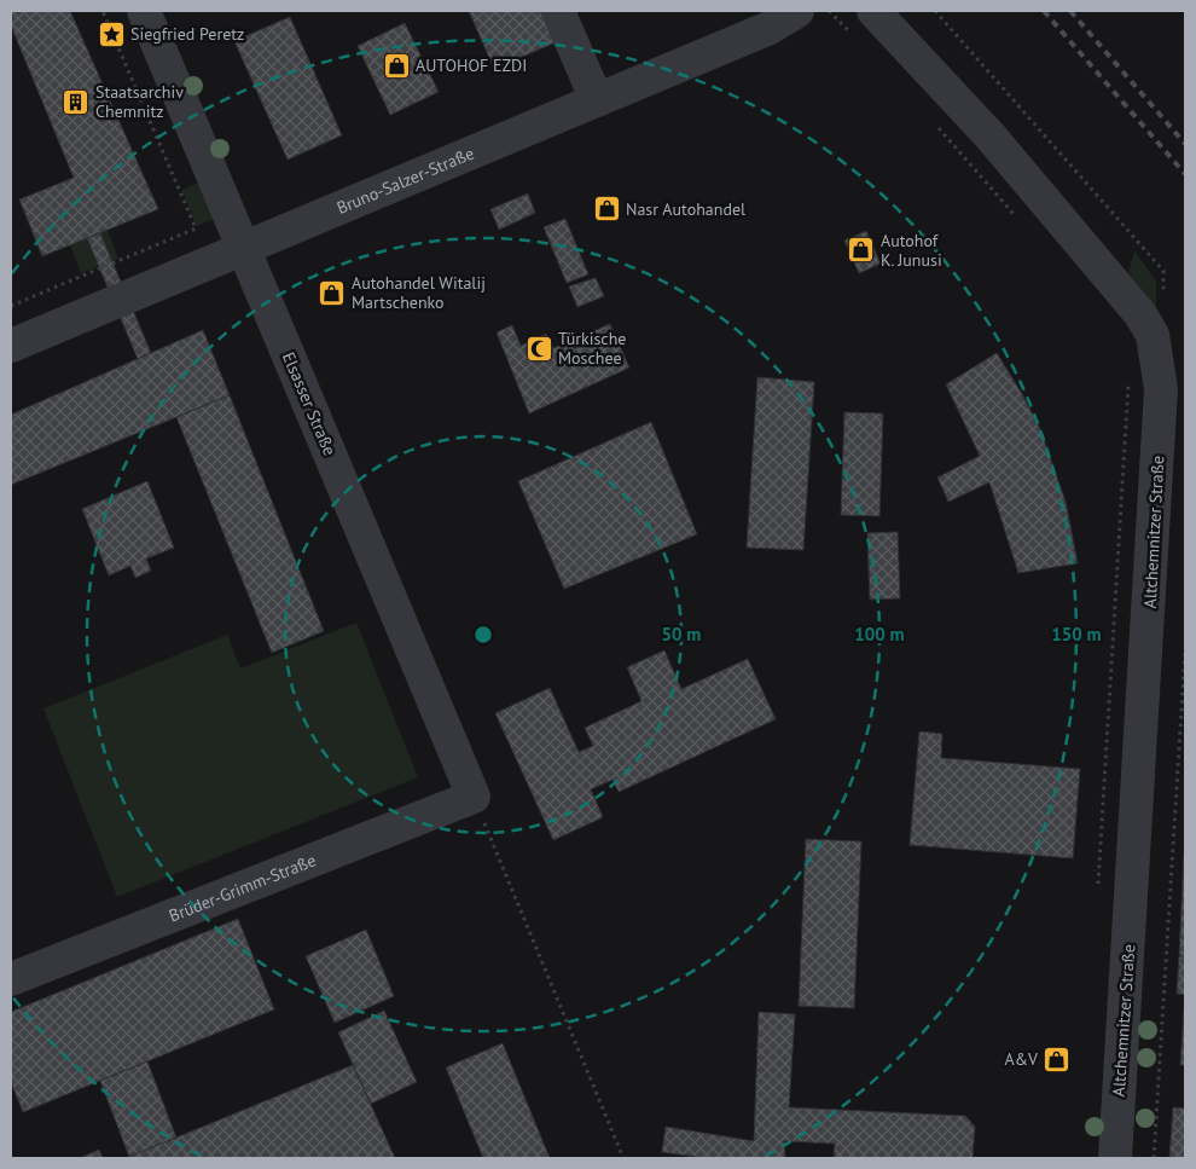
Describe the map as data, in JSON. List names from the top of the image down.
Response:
{
  "streets": {
    "street": [
      "Bruno-Salzer-Straße",
      "Elsasser Straße",
      "Altchemnitzer Straße",
      "Brüder-Grimm-Straße"
    ]
  },
  "crossings": [
    ["Bruno-Salzer-Straße", "Elsasser Straße"],
    ["Elsasser Straße", "Brüder-Grimm-Straße"]
  ],
  "places": {
    "place": ["Siegfried Peretz"],
    "shop": [
      "AUTOHOF EZDI",
      "Nasr Autohandel",
      "Autohof K. Junusi",
      "Autohandel Witalij Martschenko",
      "A&V"
    ],
    "building": ["Staatsarchiv Chemnitz"],
    "mosque": ["Türkische Moschee"]
  },
  "rings": ["50 m", "100 m", "150 m"]
}
